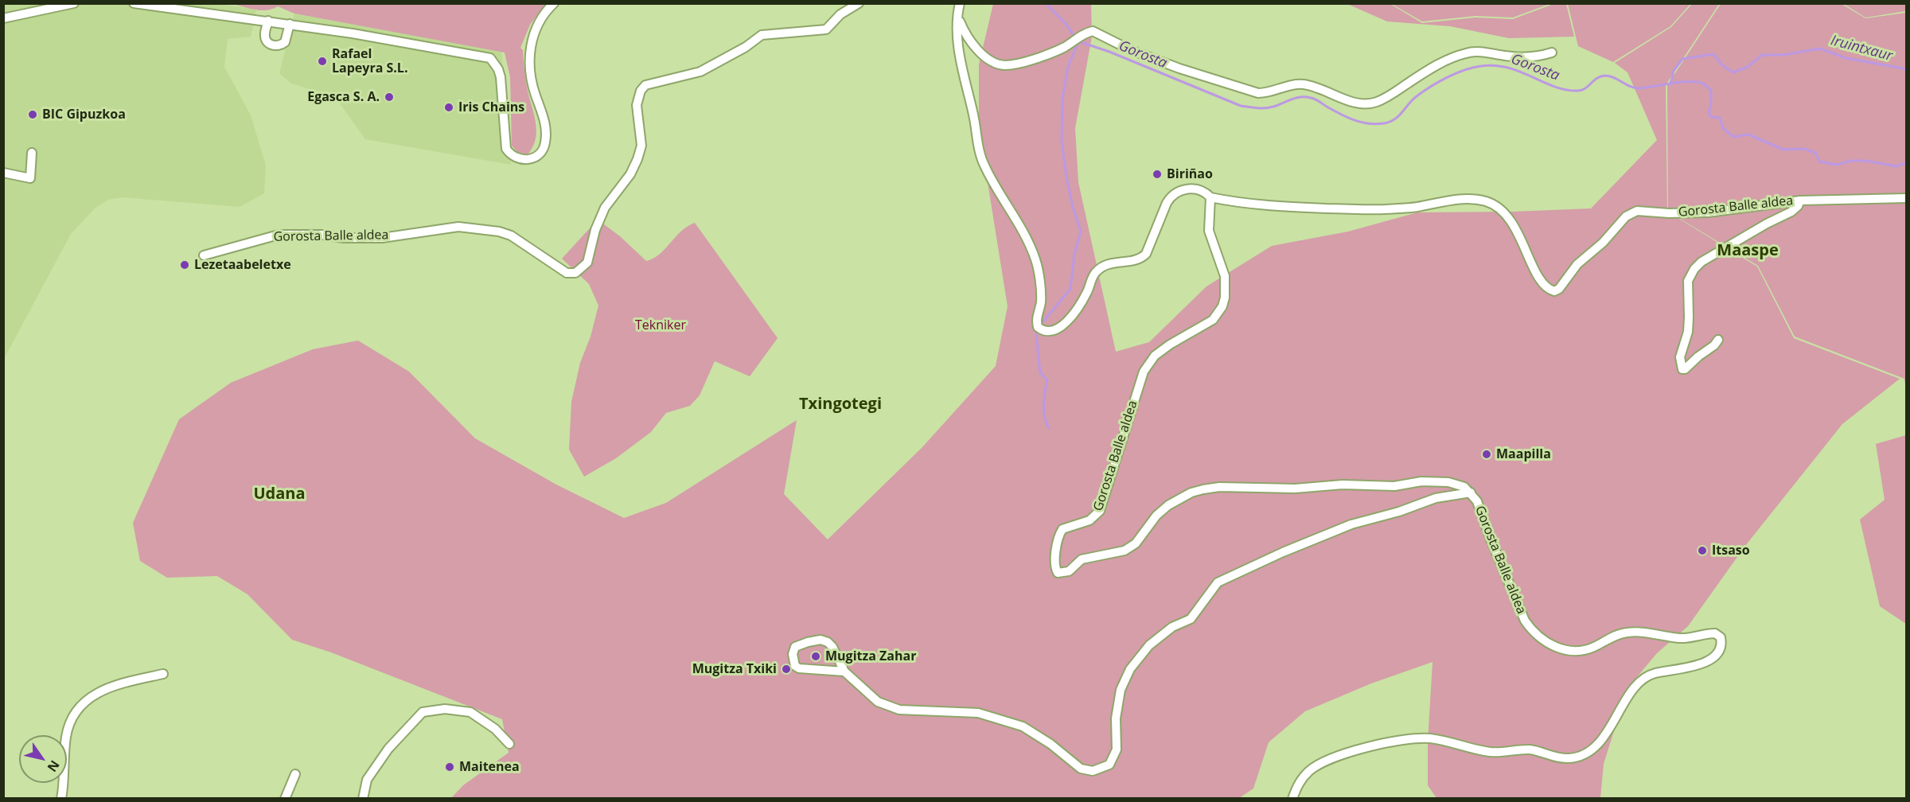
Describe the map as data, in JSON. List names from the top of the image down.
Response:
{
  "streets": {
    "street": ["Gorosta Balle aldea"]
  },
  "districts": ["Maaspe", "Txingotegi", "Udana"],
  "water": ["Iruintxaur", "Gorosta"],
  "parks": ["Tekniker"],
  "places": [
    "Rafael Lapeyra S.L.",
    "Egasca S. A.",
    "Iris Chains",
    "BIC Gipuzkoa",
    "Biriñao",
    "Lezetaabeletxe",
    "Maapilla",
    "Itsaso",
    "Mugitza Zahar",
    "Mugitza Txiki",
    "Maitenea"
  ],
  "north": "bottom right"
}
